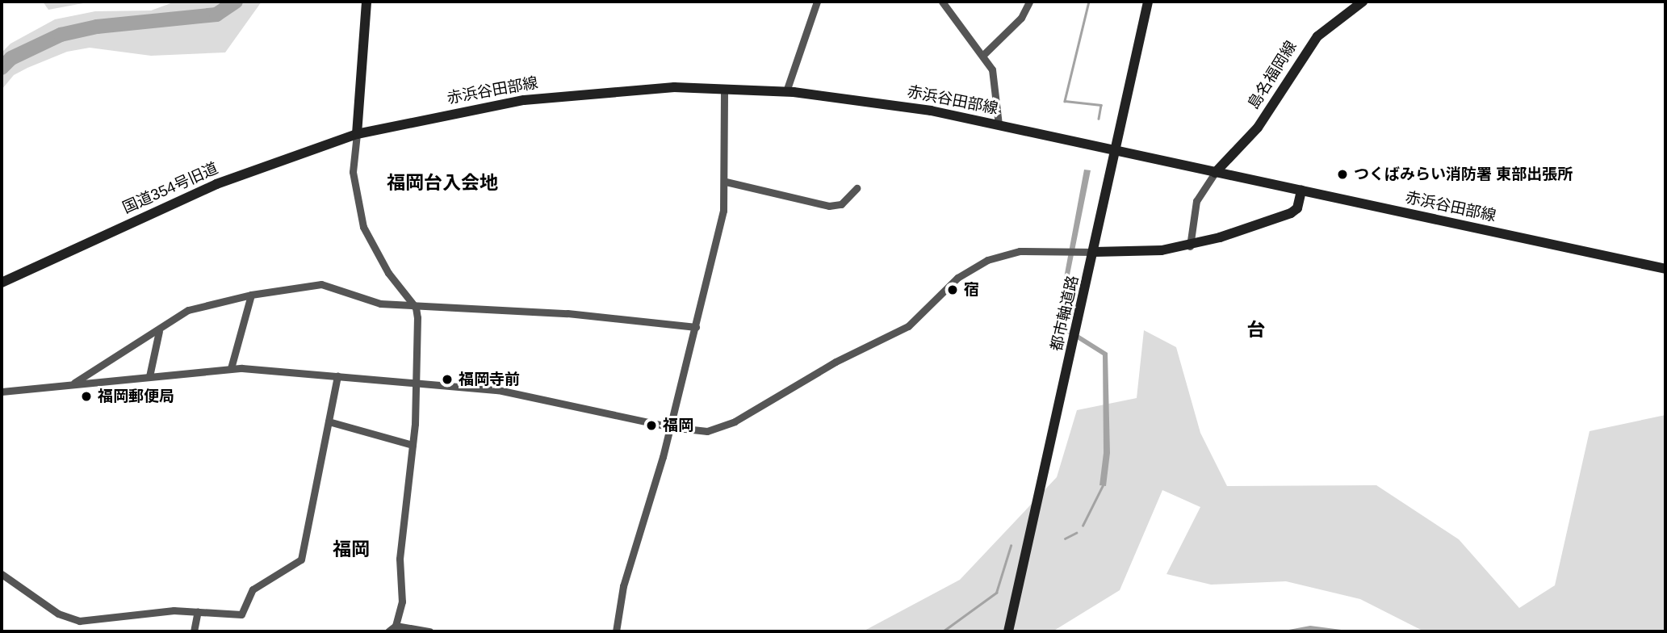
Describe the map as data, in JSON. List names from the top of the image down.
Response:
{
  "streets": {
    "main road": [
      "島名福岡線",
      "赤浜谷田部線",
      "国道354号旧道",
      "都市軸道路"
    ]
  },
  "crossings": [
    ["島名福岡線", "赤浜谷田部線"],
    ["赤浜谷田部線", "国道354号旧道"],
    ["赤浜谷田部線", "都市軸道路"]
  ],
  "districts": ["福岡台入会地", "台", "福岡"],
  "places": [
    "つくばみらい消防署 東部出張所",
    "宿",
    "福岡寺前",
    "福岡郵便局",
    "福岡"
  ]
}
